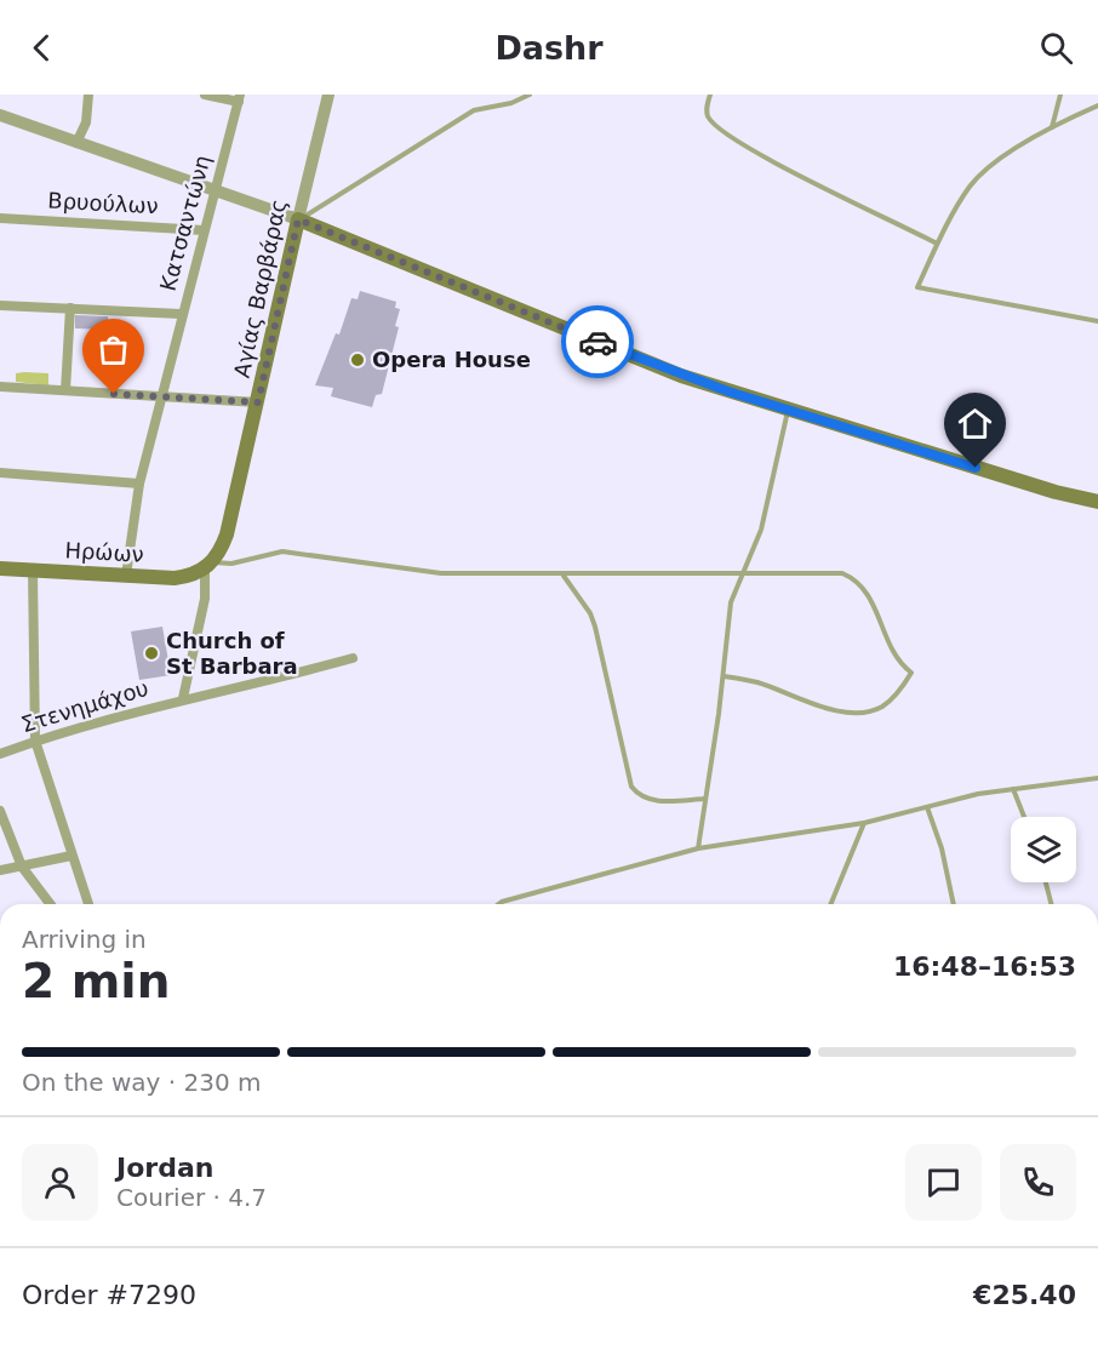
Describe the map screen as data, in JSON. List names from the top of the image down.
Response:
{
  "streets": {
    "main road": ["Αγίας Βαρβάρας", "Ηρώων"],
    "street": ["Βρυούλων", "Κατσαντώνη", "Στενημάχου"]
  },
  "crossings": [
    ["Βρυούλων", "Κατσαντώνη"],
    ["Κατσαντώνη", "Ηρώων"],
    ["Αγίας Βαρβάρας", "Ηρώων"],
    ["Αγίας Βαρβάρας", "Στενημάχου"]
  ],
  "places": ["Opera House", "Church of St Barbara"],
  "page": {
    "header": "Dashr",
    "heading": ["2 min", "Arriving in", "16:48–16:53"],
    "panel": [
      "Jordan",
      "Courier · 4.7",
      "Order #7290",
      "€25.40"
    ],
    "bar": "On the way · 230 m"
  }
}
